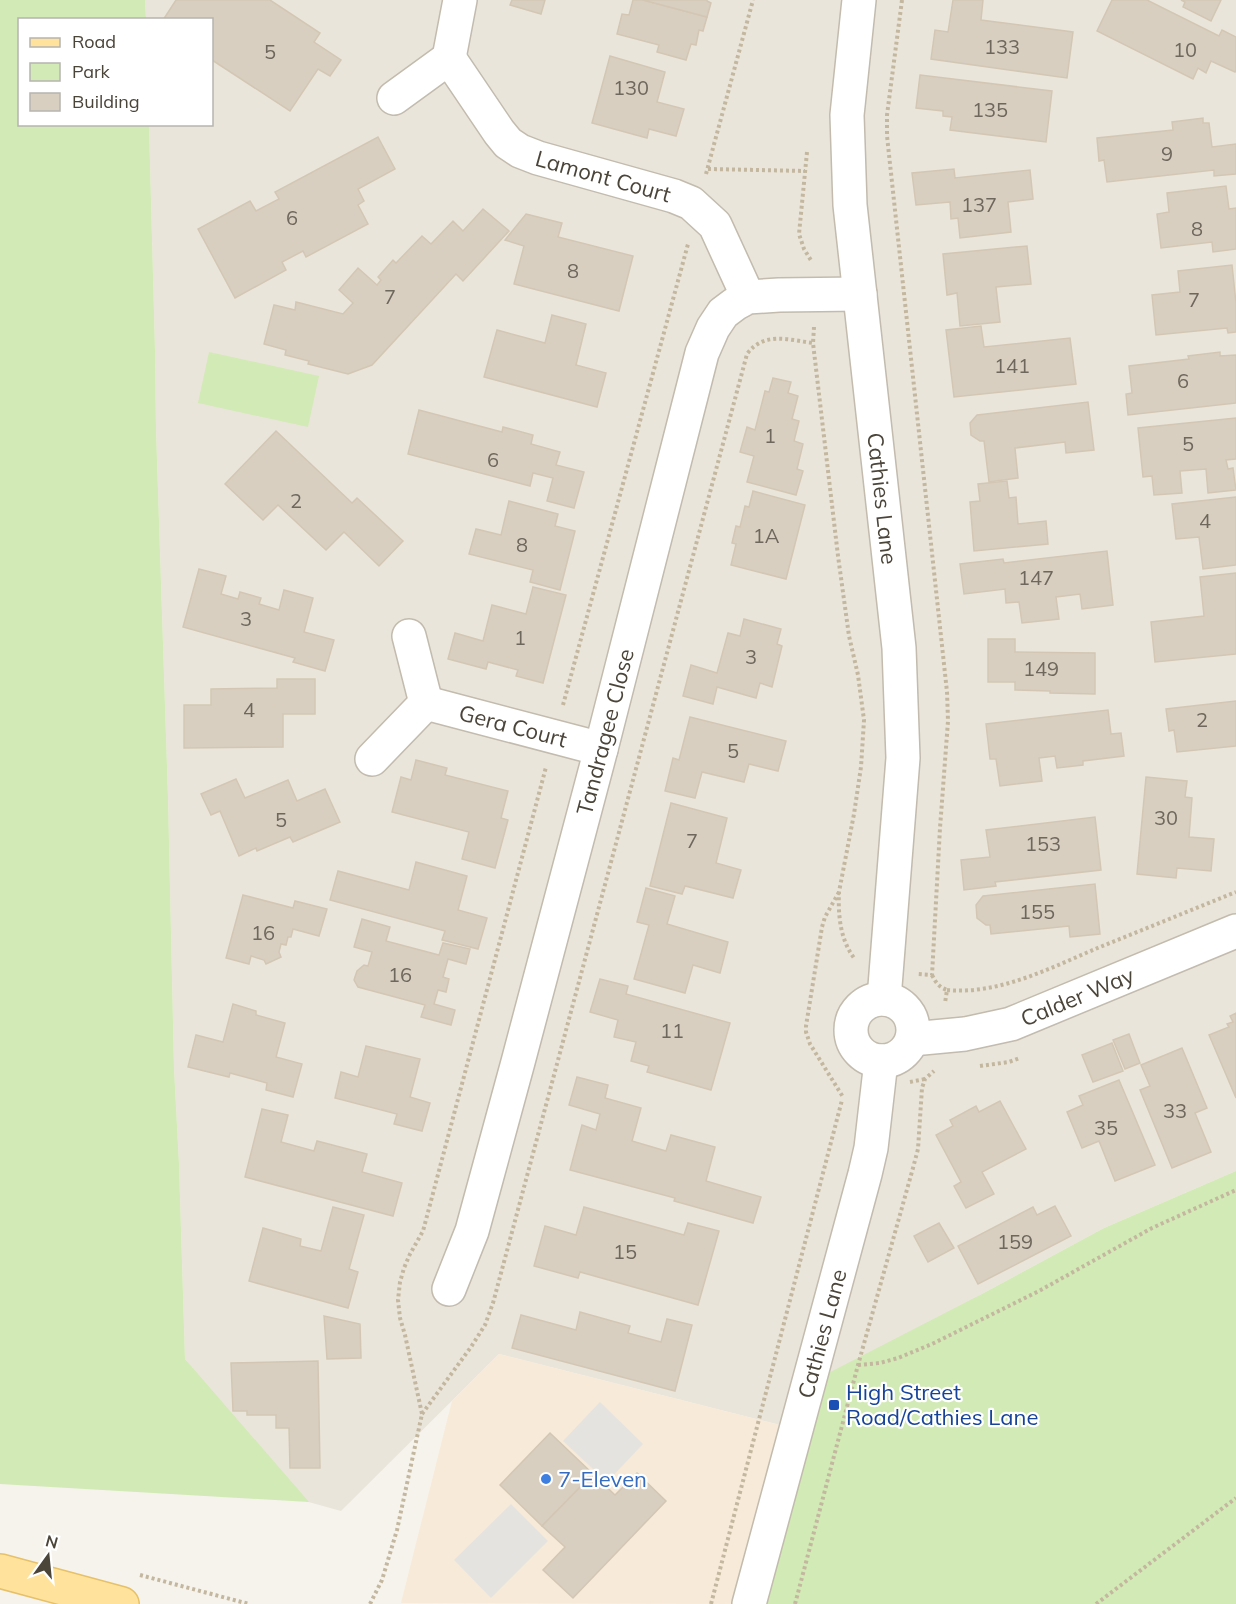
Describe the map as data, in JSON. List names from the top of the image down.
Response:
{
  "streets": {
    "street": [
      "Lamont Court",
      "Cathies Lane",
      "Gera Court",
      "Tandragee Close",
      "Calder Way"
    ]
  },
  "crossings": [
    ["Lamont Court", "Tandragee Close"],
    ["Cathies Lane", "Tandragee Close"],
    ["Cathies Lane", "Calder Way"],
    ["Gera Court", "Tandragee Close"]
  ],
  "places": {
    "transit": ["High Street Road/Cathies Lane"],
    "other": ["7-Eleven"]
  },
  "house_numbers": [
    "133",
    "10",
    "5",
    "130",
    "135",
    "9",
    "137",
    "6",
    "8",
    "8",
    "7",
    "7",
    "141",
    "6",
    "1",
    "5",
    "6",
    "2",
    "4",
    "1A",
    "8",
    "147",
    "3",
    "1",
    "3",
    "149",
    "4",
    "2",
    "5",
    "30",
    "5",
    "7",
    "153",
    "155",
    "16",
    "16",
    "11",
    "33",
    "35",
    "159",
    "15"
  ],
  "legend": ["Road", "Park", "Building"],
  "north": "top"
}
